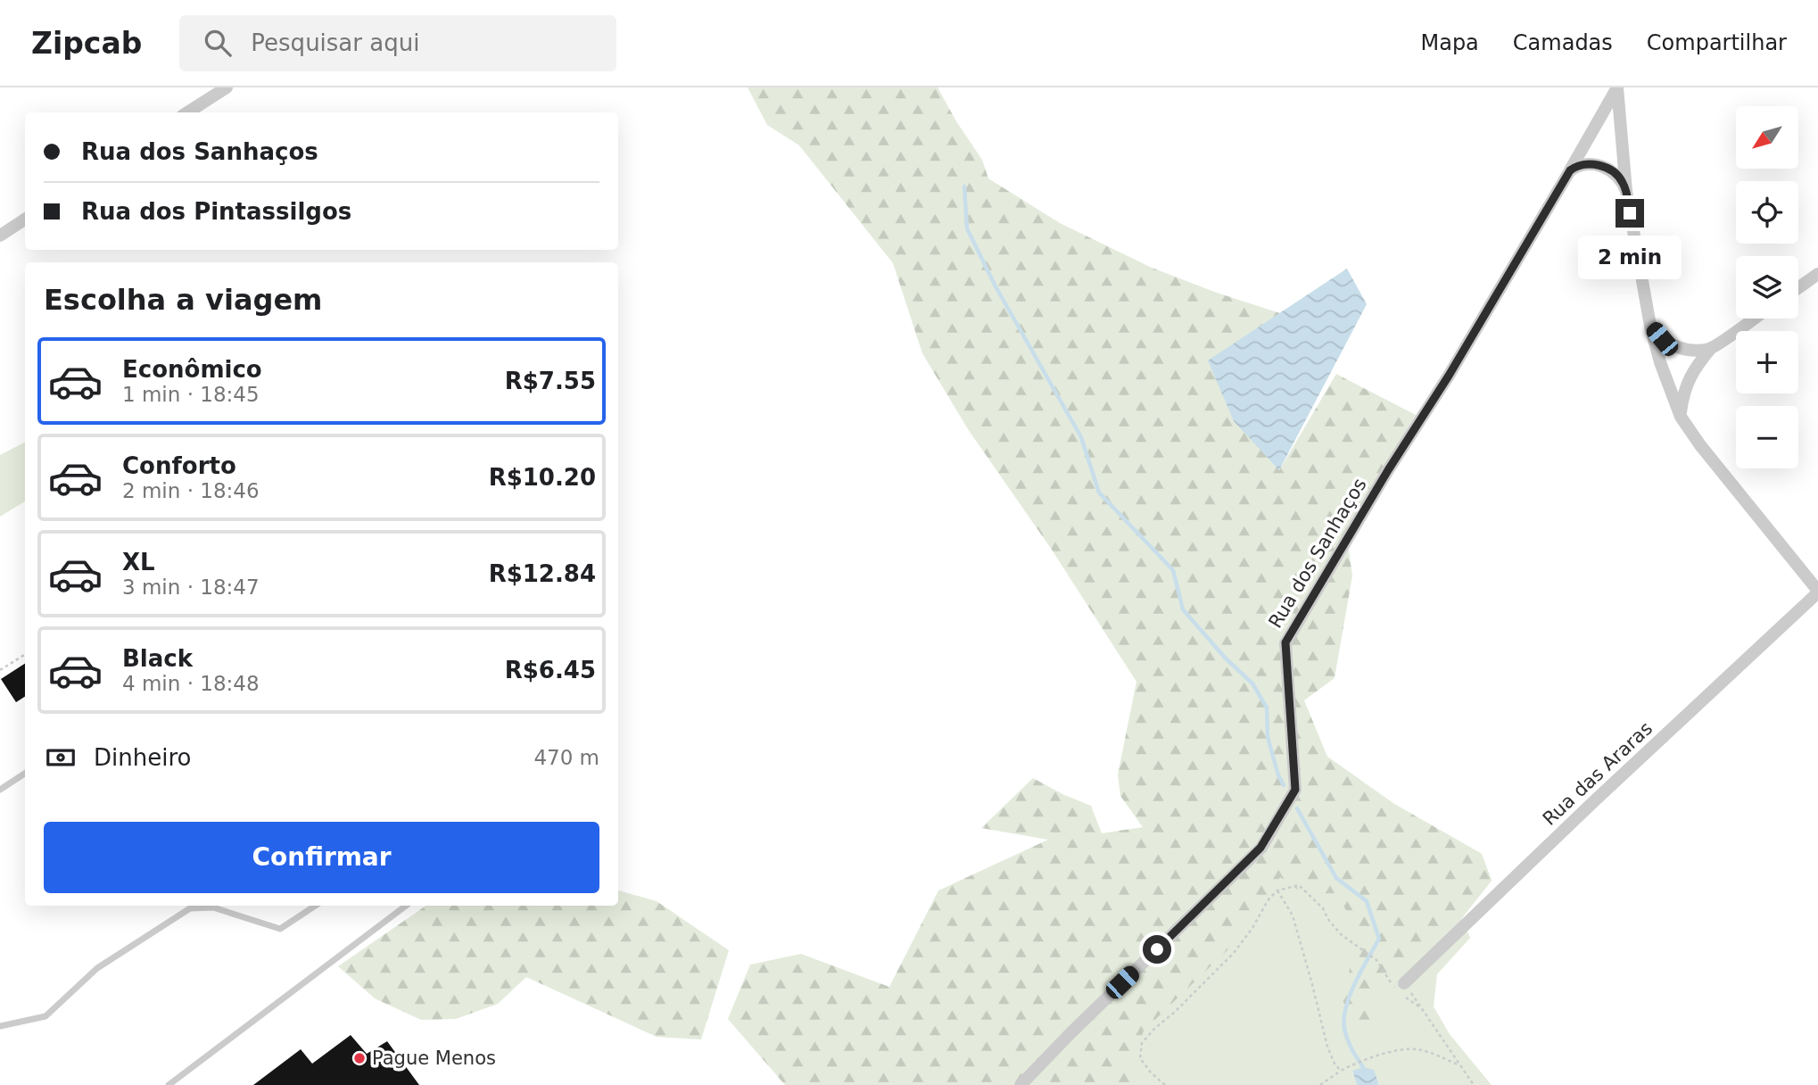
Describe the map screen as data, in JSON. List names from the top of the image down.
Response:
{
  "streets": {
    "street": ["Rua dos Sanhaços", "Rua das Araras"]
  },
  "places": ["Pague Menos"],
  "north": "bottom left",
  "page": {
    "header": "Zipcab",
    "search": "Pesquisar aqui",
    "nav": ["Mapa", "Camadas", "Compartilhar"],
    "map_buttons": ["+", "−"],
    "banner": ["Rua dos Sanhaços", "Rua dos Pintassilgos"],
    "bubble": "2 min",
    "heading": "Escolha a viagem",
    "list": [
      {
        "name": "Econômico",
        "note": "1 min · 18:45",
        "value": "R$7.55"
      },
      {
        "name": "Conforto",
        "note": "2 min · 18:46",
        "value": "R$10.20"
      },
      {
        "name": "XL",
        "note": "3 min · 18:47",
        "value": "R$12.84"
      },
      {
        "name": "Black",
        "note": "4 min · 18:48",
        "value": "R$6.45"
      }
    ],
    "pay": ["Dinheiro", "470 m"],
    "buttons": "Confirmar"
  }
}
